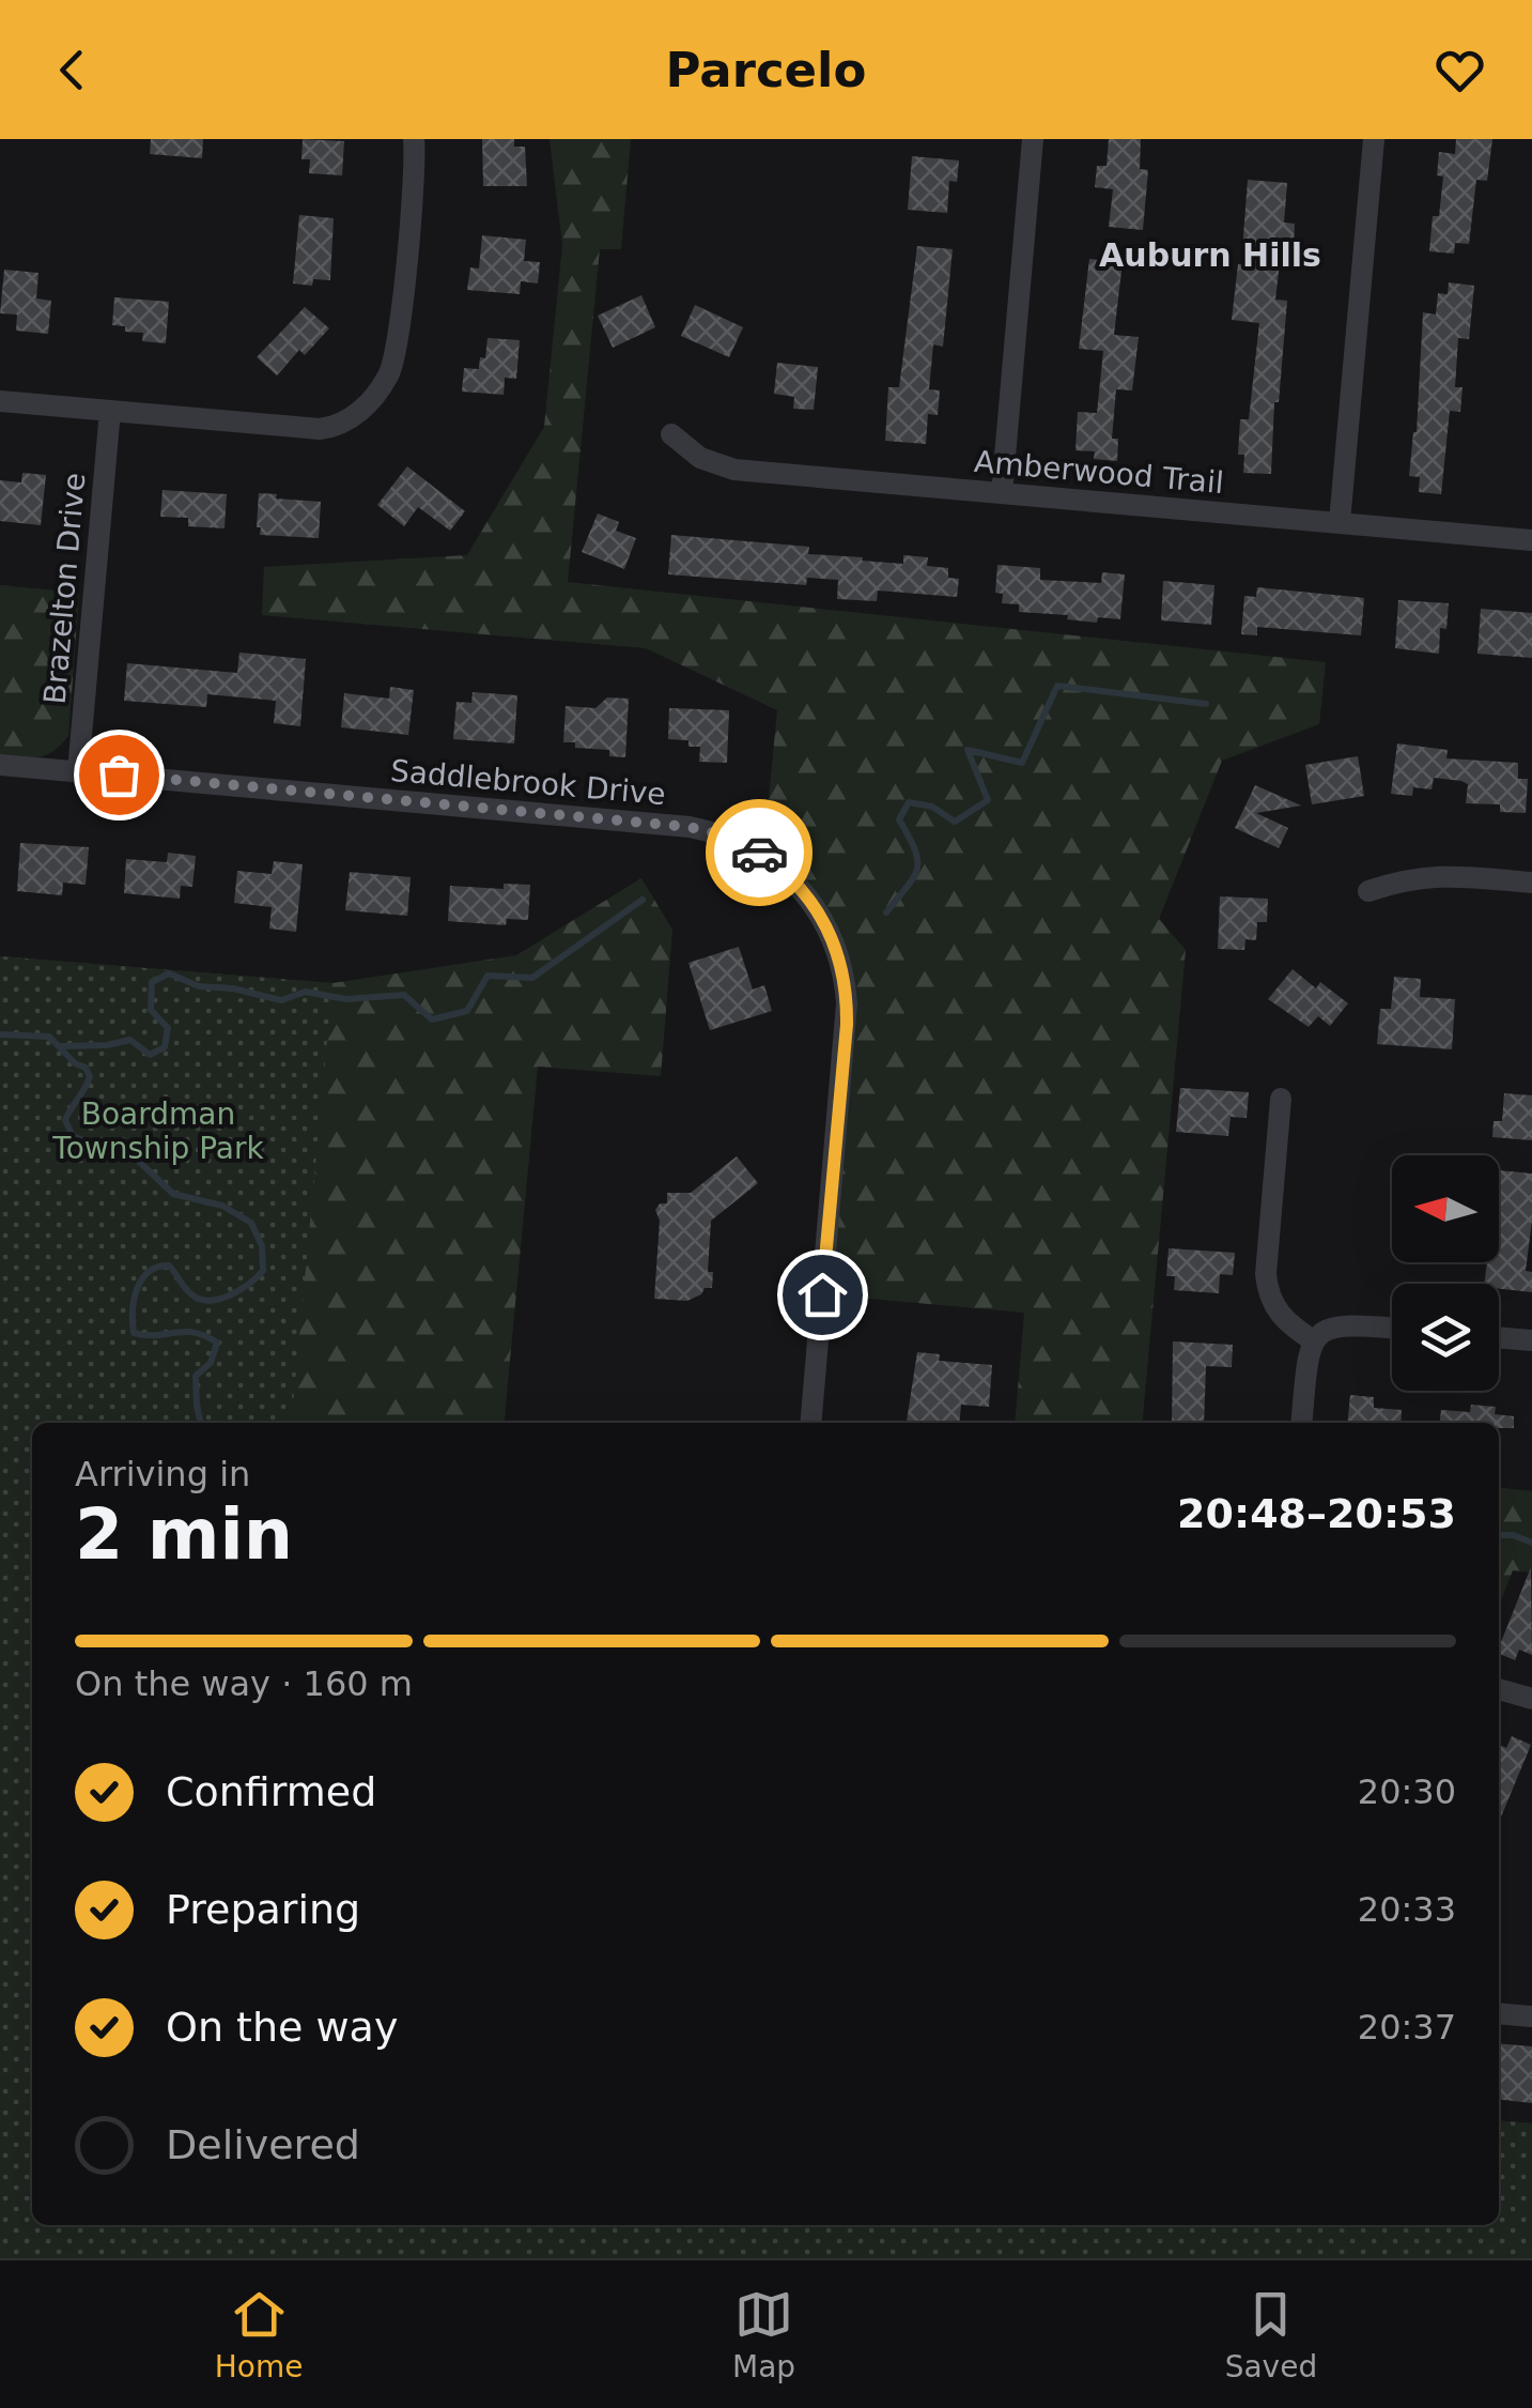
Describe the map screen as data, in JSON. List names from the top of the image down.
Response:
{
  "streets": {
    "street": ["Amberwood Trail", "Brazelton Drive", "Saddlebrook Drive"]
  },
  "crossings": [
    ["Brazelton Drive", "Saddlebrook Drive"]
  ],
  "districts": ["Auburn Hills"],
  "parks": ["Boardman Township Park"],
  "north": "left",
  "page": {
    "header": "Parcelo",
    "heading": ["2 min", "Arriving in", "20:48–20:53"],
    "bar": "On the way · 160 m",
    "list": [
      ["Confirmed", "20:30"],
      ["Preparing", "20:33"],
      ["On the way", "20:37"],
      "Delivered"
    ],
    "tabs": ["Home", "Map", "Saved"]
  }
}
